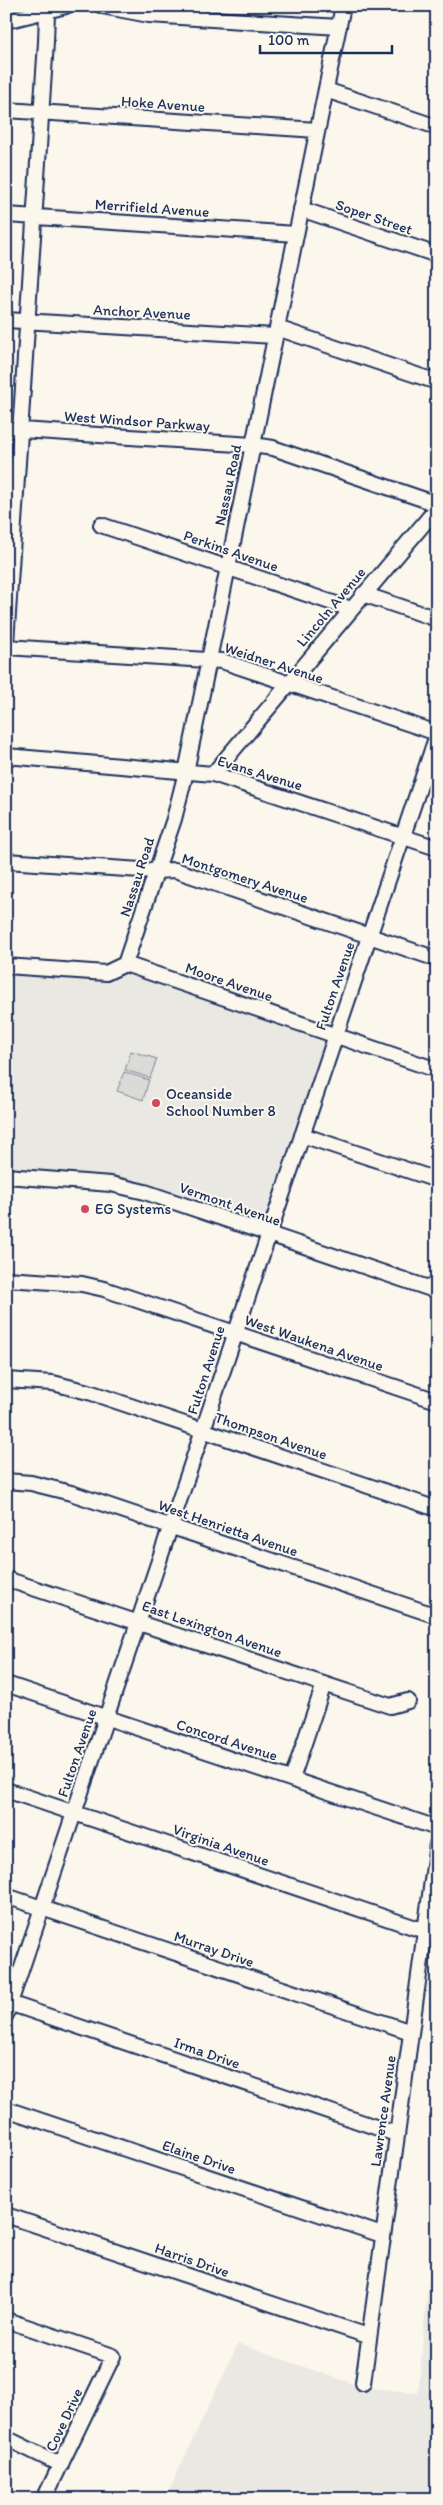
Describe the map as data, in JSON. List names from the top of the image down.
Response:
{
  "streets": {
    "street": [
      "Hoke Avenue",
      "Merrifield Avenue",
      "Soper Street",
      "Anchor Avenue",
      "West Windsor Parkway",
      "Nassau Road",
      "Perkins Avenue",
      "Lincoln Avenue",
      "Weidner Avenue",
      "Evans Avenue",
      "Montgomery Avenue",
      "Moore Avenue",
      "Fulton Avenue",
      "Vermont Avenue",
      "West Waukena Avenue",
      "Thompson Avenue",
      "West Henrietta Avenue",
      "East Lexington Avenue",
      "Concord Avenue",
      "Virginia Avenue",
      "Murray Drive",
      "Irma Drive",
      "Lawrence Avenue",
      "Elaine Drive",
      "Harris Drive",
      "Cove Drive"
    ]
  },
  "crossings": [
    ["Hoke Avenue", "Nassau Road"],
    ["Merrifield Avenue", "Nassau Road"],
    ["Soper Street", "Nassau Road"],
    ["Anchor Avenue", "Nassau Road"],
    ["West Windsor Parkway", "Nassau Road"],
    ["Nassau Road", "Perkins Avenue"],
    ["Nassau Road", "Weidner Avenue"],
    ["Nassau Road", "Evans Avenue"],
    ["Nassau Road", "Montgomery Avenue"],
    ["Nassau Road", "Moore Avenue"],
    ["Perkins Avenue", "Lincoln Avenue"],
    ["Lincoln Avenue", "Weidner Avenue"],
    ["Lincoln Avenue", "Evans Avenue"],
    ["Weidner Avenue", "Fulton Avenue"],
    ["Evans Avenue", "Fulton Avenue"],
    ["Montgomery Avenue", "Fulton Avenue"],
    ["Moore Avenue", "Fulton Avenue"],
    ["Fulton Avenue", "Vermont Avenue"],
    ["Fulton Avenue", "West Waukena Avenue"],
    ["Fulton Avenue", "Thompson Avenue"],
    ["Fulton Avenue", "West Henrietta Avenue"],
    ["Fulton Avenue", "East Lexington Avenue"],
    ["Fulton Avenue", "Concord Avenue"],
    ["Fulton Avenue", "Virginia Avenue"],
    ["Fulton Avenue", "Murray Drive"],
    ["Fulton Avenue", "Irma Drive"],
    ["Virginia Avenue", "Lawrence Avenue"],
    ["Murray Drive", "Lawrence Avenue"],
    ["Irma Drive", "Lawrence Avenue"],
    ["Lawrence Avenue", "Elaine Drive"],
    ["Lawrence Avenue", "Harris Drive"]
  ],
  "places": ["Oceanside School Number 8", "EG Systems"],
  "scale_bar": "100 m"
}
